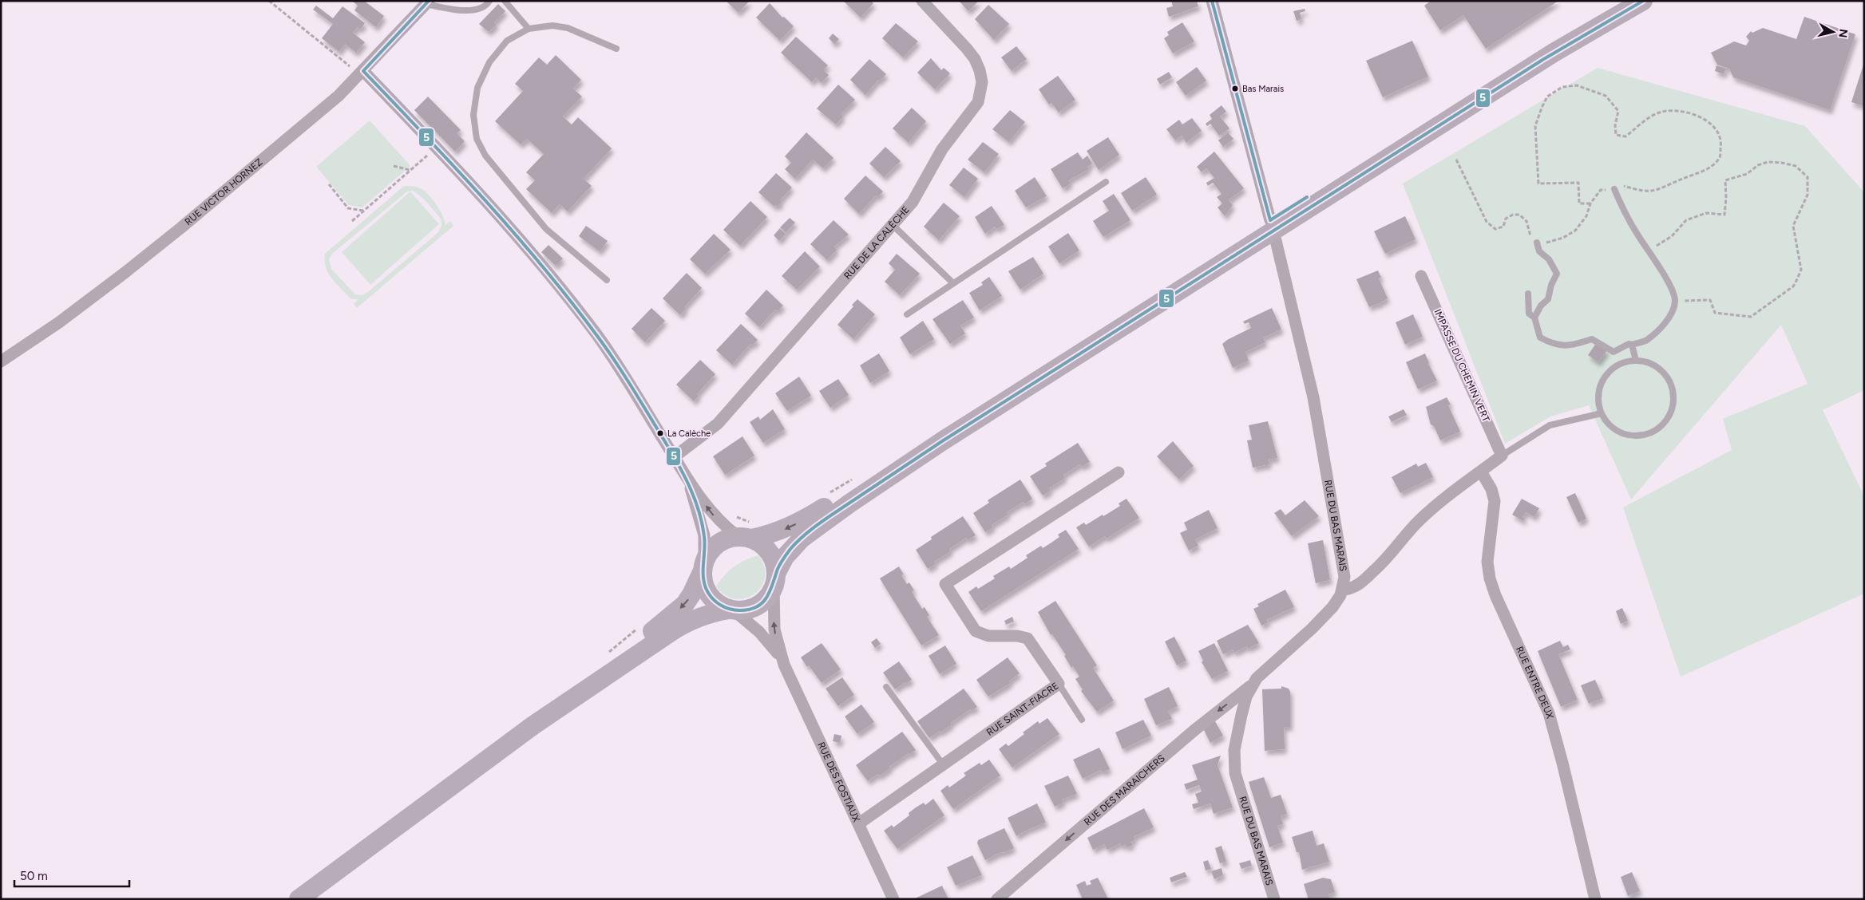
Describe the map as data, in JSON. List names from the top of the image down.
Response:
{
  "streets": {
    "street": [
      "RUE VICTOR HORNEZ",
      "RUE DE LA CALÈCHE",
      "IMPASSE DU CHEMIN VERT",
      "RUE DU BAS MARAIS",
      "RUE ENTRE DEUX",
      "RUE SAINT-FIACRE",
      "RUE DES FOSTIAUX",
      "RUE DES MARAICHERS"
    ]
  },
  "crossings": [
    ["RUE DU BAS MARAIS", "RUE DES MARAICHERS"],
    ["RUE SAINT-FIACRE", "RUE DES FOSTIAUX"]
  ],
  "one_way": ["RUE DES MARAICHERS"],
  "places": ["Bas Marais", "La Calèche"],
  "lines": ["transit line 5"],
  "scale_bar": "50 m",
  "north": "right"
}
